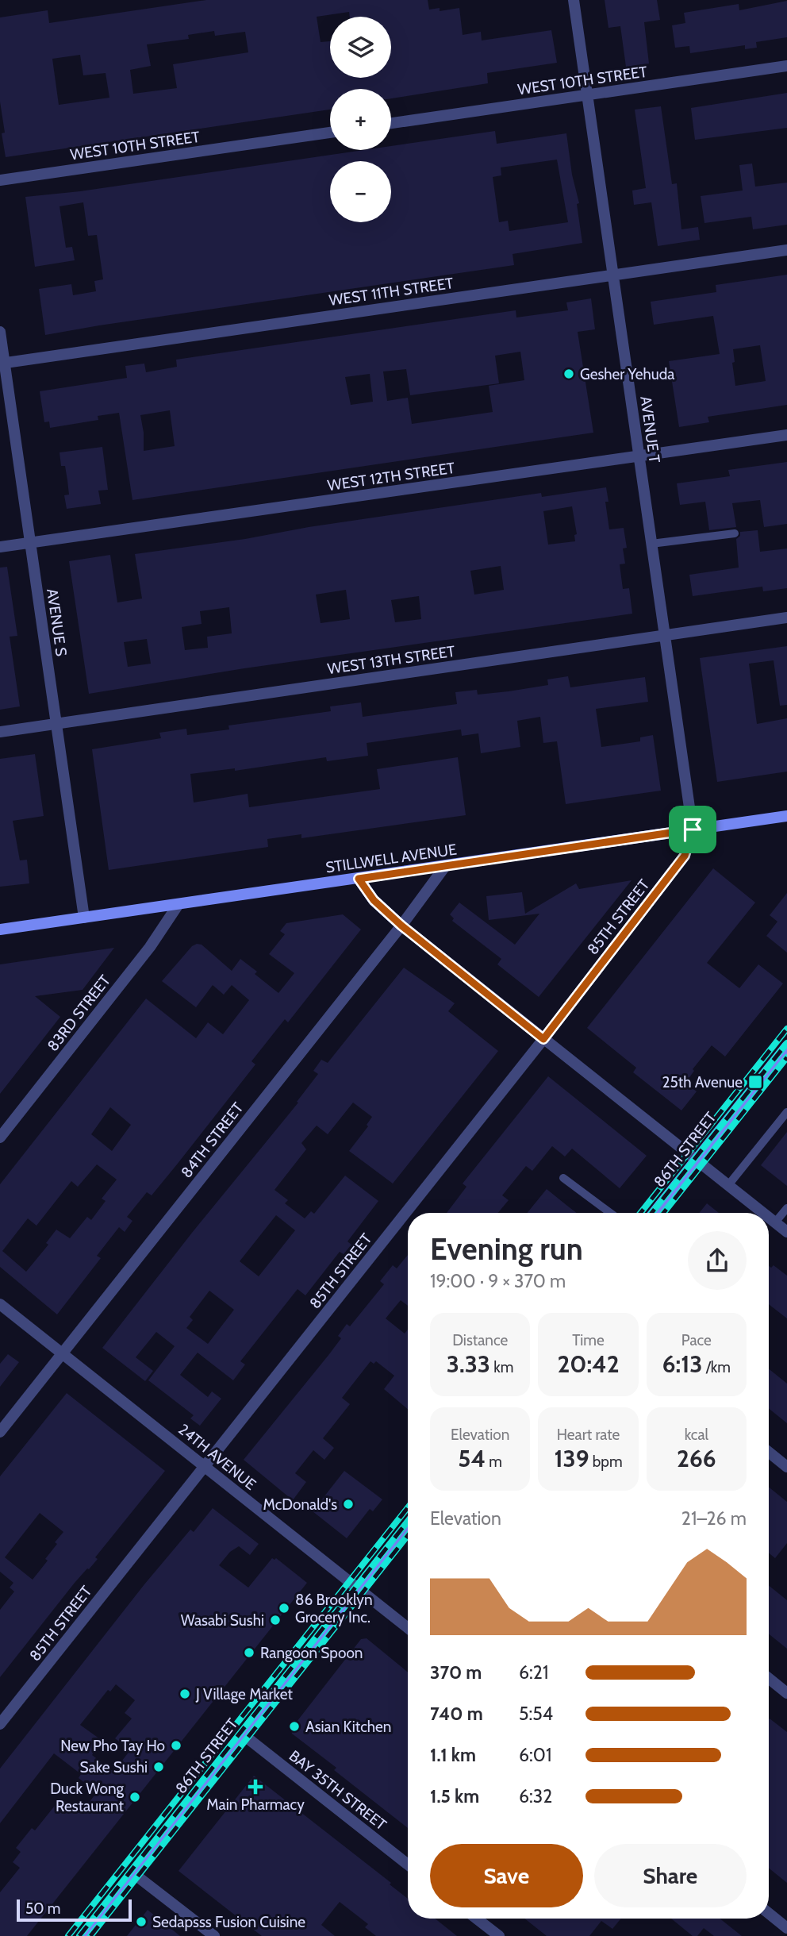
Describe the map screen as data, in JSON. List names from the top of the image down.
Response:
{
  "streets": {
    "main road": ["STILLWELL AVENUE", "86TH STREET"],
    "street": [
      "WEST 10TH STREET",
      "WEST 11TH STREET",
      "AVENUE T",
      "WEST 12TH STREET",
      "AVENUE S",
      "WEST 13TH STREET",
      "85TH STREET",
      "83RD STREET",
      "84TH STREET",
      "24TH AVENUE",
      "BAY 35TH STREET"
    ]
  },
  "crossings": [
    ["WEST 10TH STREET", "AVENUE T"],
    ["WEST 11TH STREET", "AVENUE T"],
    ["WEST 11TH STREET", "AVENUE S"],
    ["AVENUE T", "WEST 12TH STREET"],
    ["AVENUE T", "WEST 13TH STREET"],
    ["AVENUE T", "STILLWELL AVENUE"],
    ["AVENUE T", "85TH STREET"],
    ["WEST 12TH STREET", "AVENUE S"],
    ["AVENUE S", "WEST 13TH STREET"],
    ["AVENUE S", "STILLWELL AVENUE"],
    ["STILLWELL AVENUE", "85TH STREET"],
    ["STILLWELL AVENUE", "83RD STREET"],
    ["STILLWELL AVENUE", "84TH STREET"],
    ["85TH STREET", "24TH AVENUE"],
    ["84TH STREET", "24TH AVENUE"],
    ["86TH STREET", "24TH AVENUE"],
    ["86TH STREET", "BAY 35TH STREET"]
  ],
  "places": {
    "other": [
      "Gesher Yehuda",
      "McDonald's",
      "86 Brooklyn Grocery Inc.",
      "Wasabi Sushi",
      "Rangoon Spoon",
      "J Village Market",
      "Asian Kitchen",
      "New Pho Tay Ho",
      "Sake Sushi",
      "Duck Wong Restaurant",
      "Sedapsss Fusion Cuisine"
    ],
    "transit": ["25th Avenue"],
    "health": ["Main Pharmacy"]
  },
  "scale_bar": "50 m",
  "page": {
    "map_buttons": ["+", "−"],
    "heading": ["Evening run", "19:00 · 9 × 370 m"],
    "stats": [
      ["Distance", "3.33 km"],
      ["Time", "20:42"],
      ["Pace", "6:13 /km"],
      ["Elevation", "54 m"],
      ["Heart rate", "139 bpm"],
      ["kcal", "266"]
    ],
    "chart": ["Elevation", "21–26 m"],
    "list": [
      {
        "name": "370 m",
        "note": "6:21"
      },
      {
        "name": "740 m",
        "note": "5:54"
      },
      {
        "name": "1.1 km",
        "note": "6:01"
      },
      {
        "name": "1.5 km",
        "note": "6:32"
      }
    ],
    "buttons": ["Save", "Share"],
    "scale": "50 m"
  }
}
